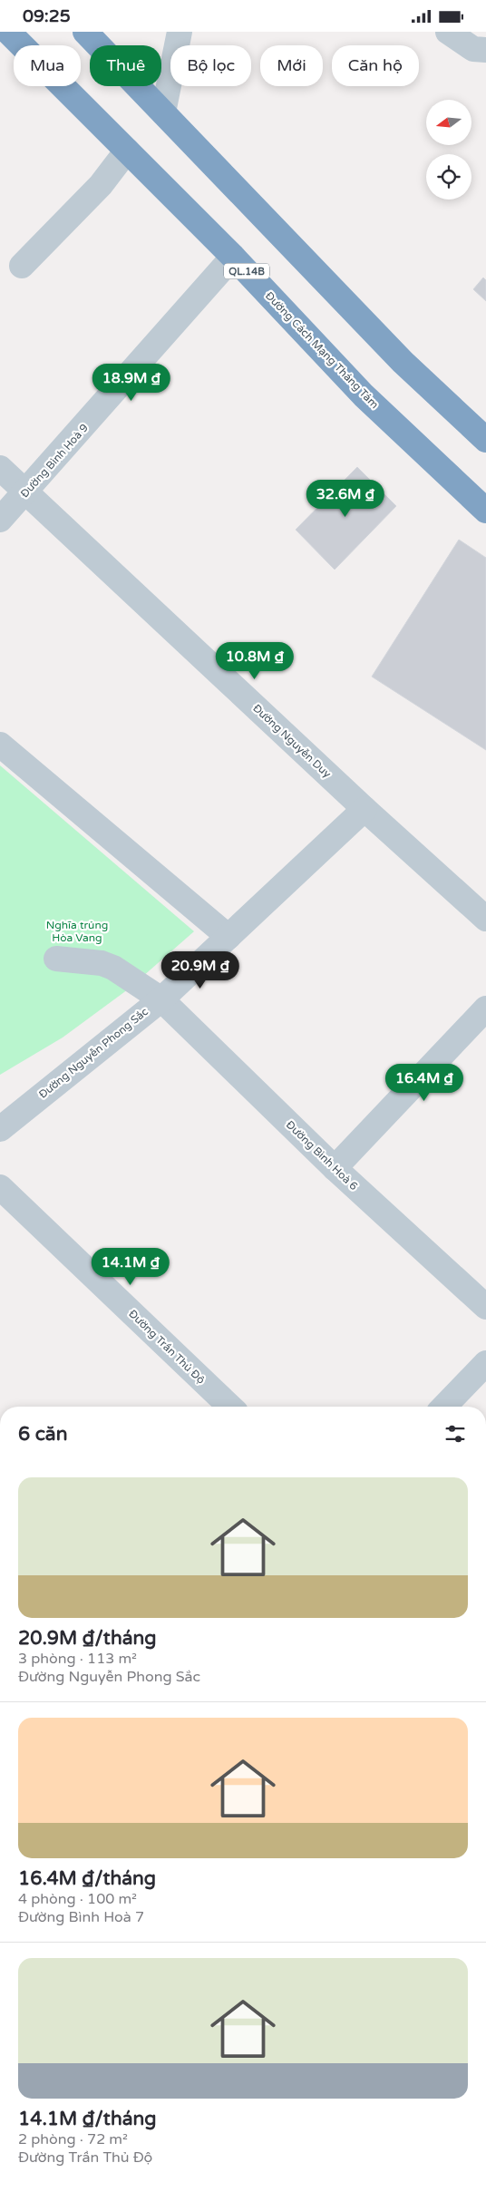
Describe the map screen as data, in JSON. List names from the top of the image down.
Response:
{
  "streets": {
    "highway": ["QL.14B", "Đường Cách Mạng Tháng Tám"],
    "street": [
      "Đường Bình Hoà 9",
      "Đường Nguyễn Duy",
      "Đường Nguyễn Phong Sắc",
      "Đường Bình Hoà 6",
      "Đường Trần Thủ Độ"
    ]
  },
  "crossings": [
    ["Đường Cách Mạng Tháng Tám", "Đường Bình Hoà 9"],
    ["Đường Bình Hoà 9", "Đường Nguyễn Duy"],
    ["Đường Nguyễn Duy", "Đường Nguyễn Phong Sắc"],
    ["Đường Nguyễn Phong Sắc", "Đường Bình Hoà 6"]
  ],
  "parks": ["Nghĩa trủng Hòa Vang"],
  "north": "left",
  "page": {
    "status": "09:25",
    "chip": [
      "Mua",
      "Thuê",
      "Bộ lọc",
      "Mới",
      "Căn hộ"
    ],
    "price": [
      "18.9M ₫",
      "32.6M ₫",
      "10.8M ₫",
      "20.9M ₫",
      "16.4M ₫",
      "14.1M ₫"
    ],
    "heading": "6 căn",
    "list": [
      {
        "name": "20.9M ₫/tháng",
        "note": "3 phòng · 113 m² · Đường Nguyễn Phong Sắc"
      },
      {
        "name": "16.4M ₫/tháng",
        "note": "4 phòng · 100 m² · Đường Bình Hoà 7"
      },
      {
        "name": "14.1M ₫/tháng",
        "note": "2 phòng · 72 m² · Đường Trần Thủ Độ"
      }
    ]
  }
}
